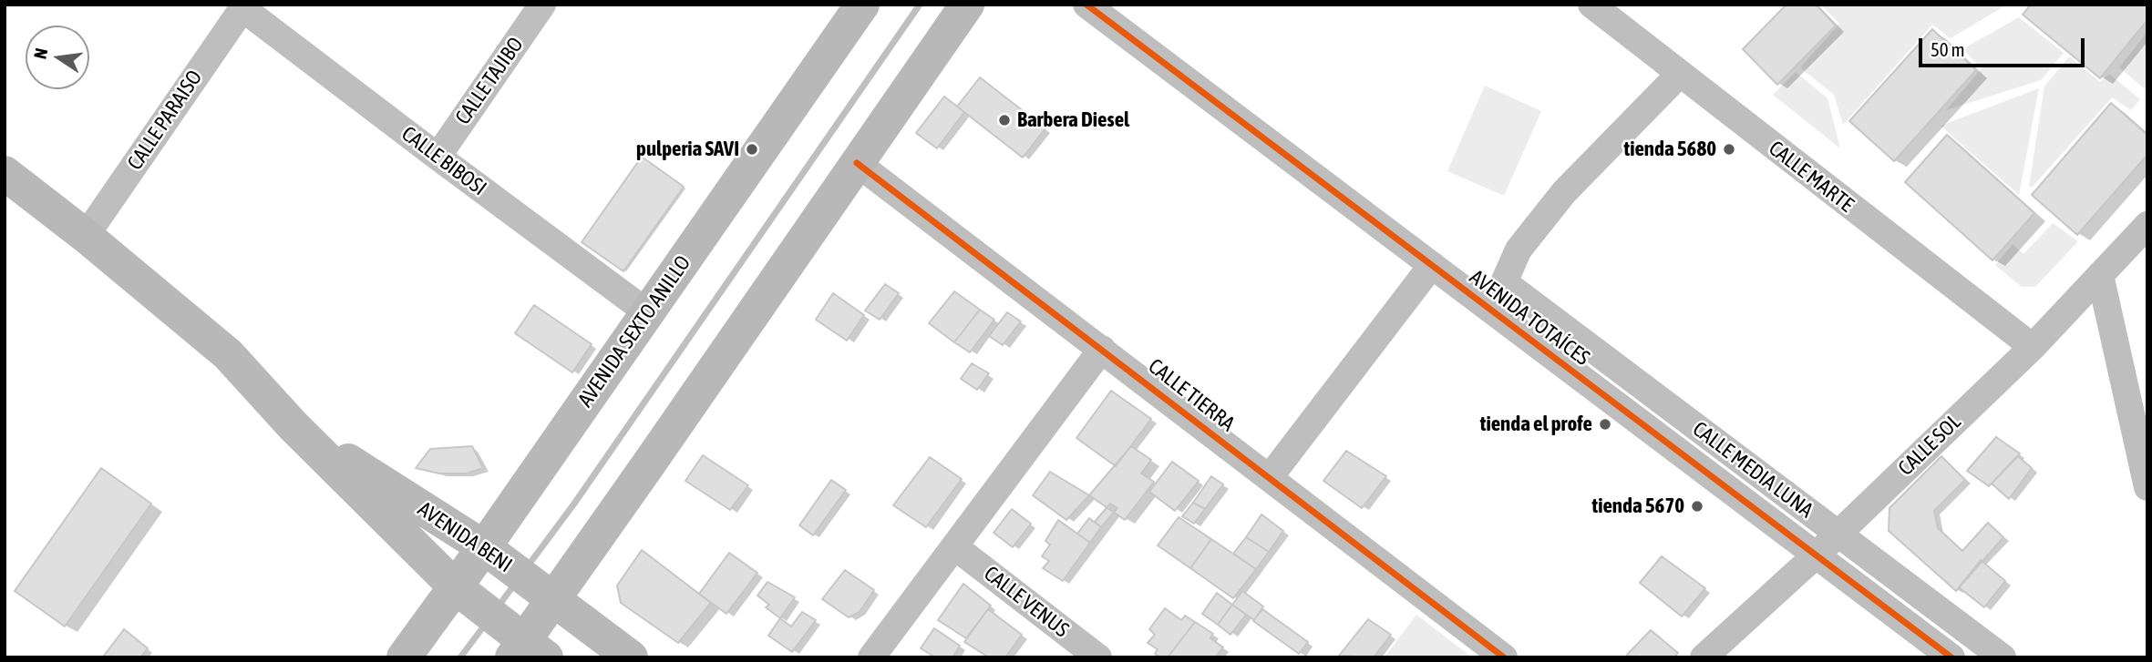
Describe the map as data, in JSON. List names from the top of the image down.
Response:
{
  "streets": {
    "main road": ["AVENIDA SEXTO ANILLO", "AVENIDA BENI"],
    "street": [
      "CALLE TAJIBO",
      "CALLE PARAISO",
      "CALLE BIBOSI",
      "CALLE MARTE",
      "AVENIDA TOTAÍCES",
      "CALLE TIERRA",
      "CALLE SOL",
      "CALLE MEDIA LUNA",
      "CALLE VENUS"
    ]
  },
  "crossings": [
    ["CALLE TAJIBO", "CALLE BIBOSI"],
    ["CALLE PARAISO", "CALLE BIBOSI"],
    ["CALLE PARAISO", "AVENIDA BENI"],
    ["CALLE BIBOSI", "AVENIDA SEXTO ANILLO"],
    ["CALLE MARTE", "CALLE SOL"],
    ["AVENIDA TOTAÍCES", "CALLE SOL"],
    ["AVENIDA SEXTO ANILLO", "AVENIDA BENI"],
    ["CALLE SOL", "CALLE MEDIA LUNA"]
  ],
  "places": [
    "Barbera Diesel",
    "pulperia SAVI",
    "tienda 5680",
    "tienda el profe",
    "tienda 5670"
  ],
  "scale_bar": "50 m",
  "north": "left"
}
